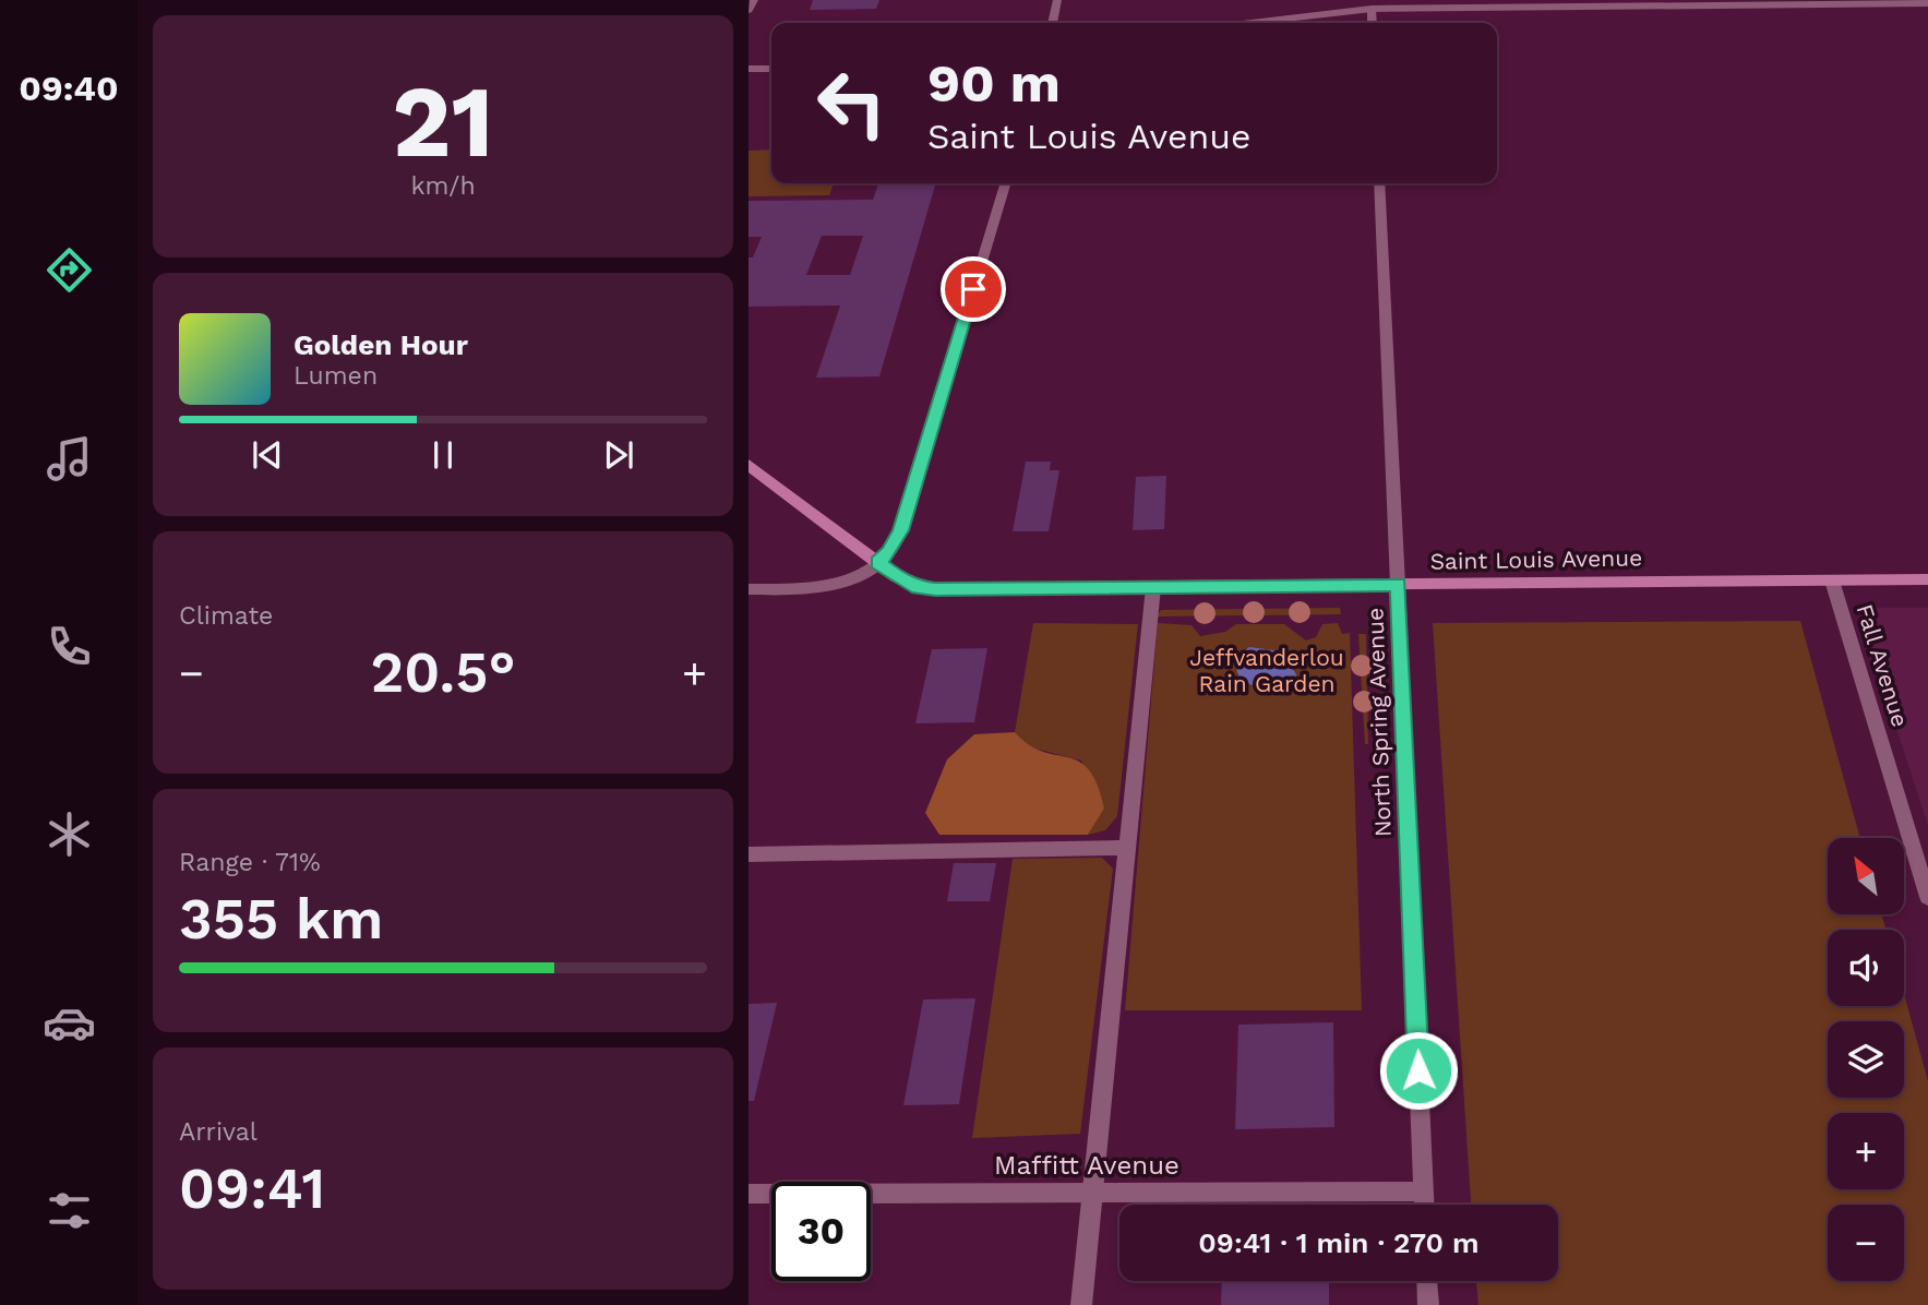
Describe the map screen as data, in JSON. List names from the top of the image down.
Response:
{
  "streets": {
    "street": [
      "Saint Louis Avenue",
      "Fall Avenue",
      "North Spring Avenue",
      "Maffitt Avenue"
    ]
  },
  "crossings": [
    ["Saint Louis Avenue", "Fall Avenue"],
    ["Saint Louis Avenue", "North Spring Avenue"],
    ["North Spring Avenue", "Maffitt Avenue"]
  ],
  "parks": ["Jeffvanderlou Rain Garden"],
  "north": "top left",
  "page": {
    "tabs": "09:40",
    "tile": [
      ["21", "km/h"],
      "Climate",
      ["Range · 71%", "355 km"],
      ["Arrival", "09:41"]
    ],
    "turn": ["90 m", "Saint Louis Avenue"],
    "song": ["Golden Hour", "Lumen"],
    "heat": ["−", "20.5°", "+"],
    "map_buttons": ["+", "−"],
    "limit": "30",
    "trip": "09:41 · 1 min · 270 m"
  }
}
